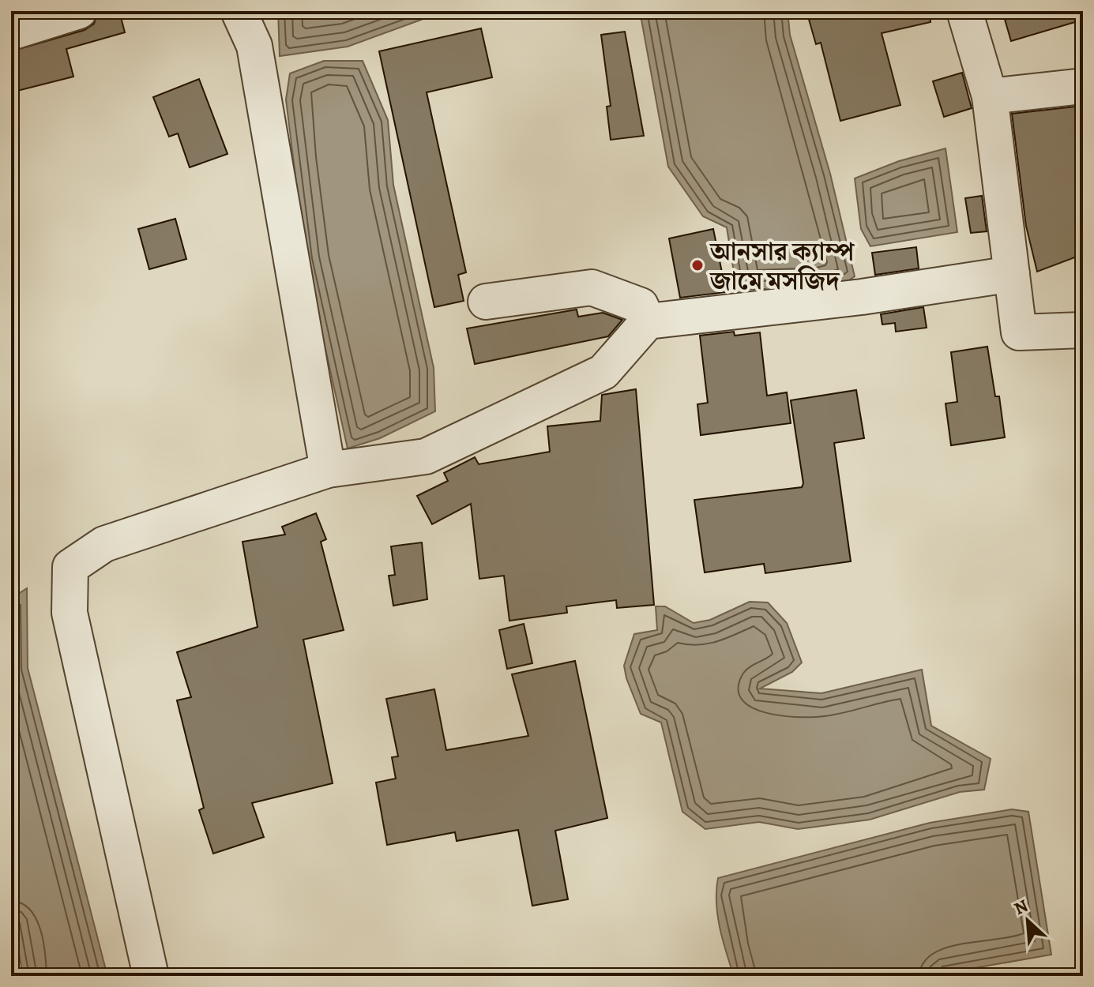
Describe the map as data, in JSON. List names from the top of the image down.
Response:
{
  "places": ["আনসার ক্যাম্প জামে মসজিদ"],
  "north": "top left"
}
